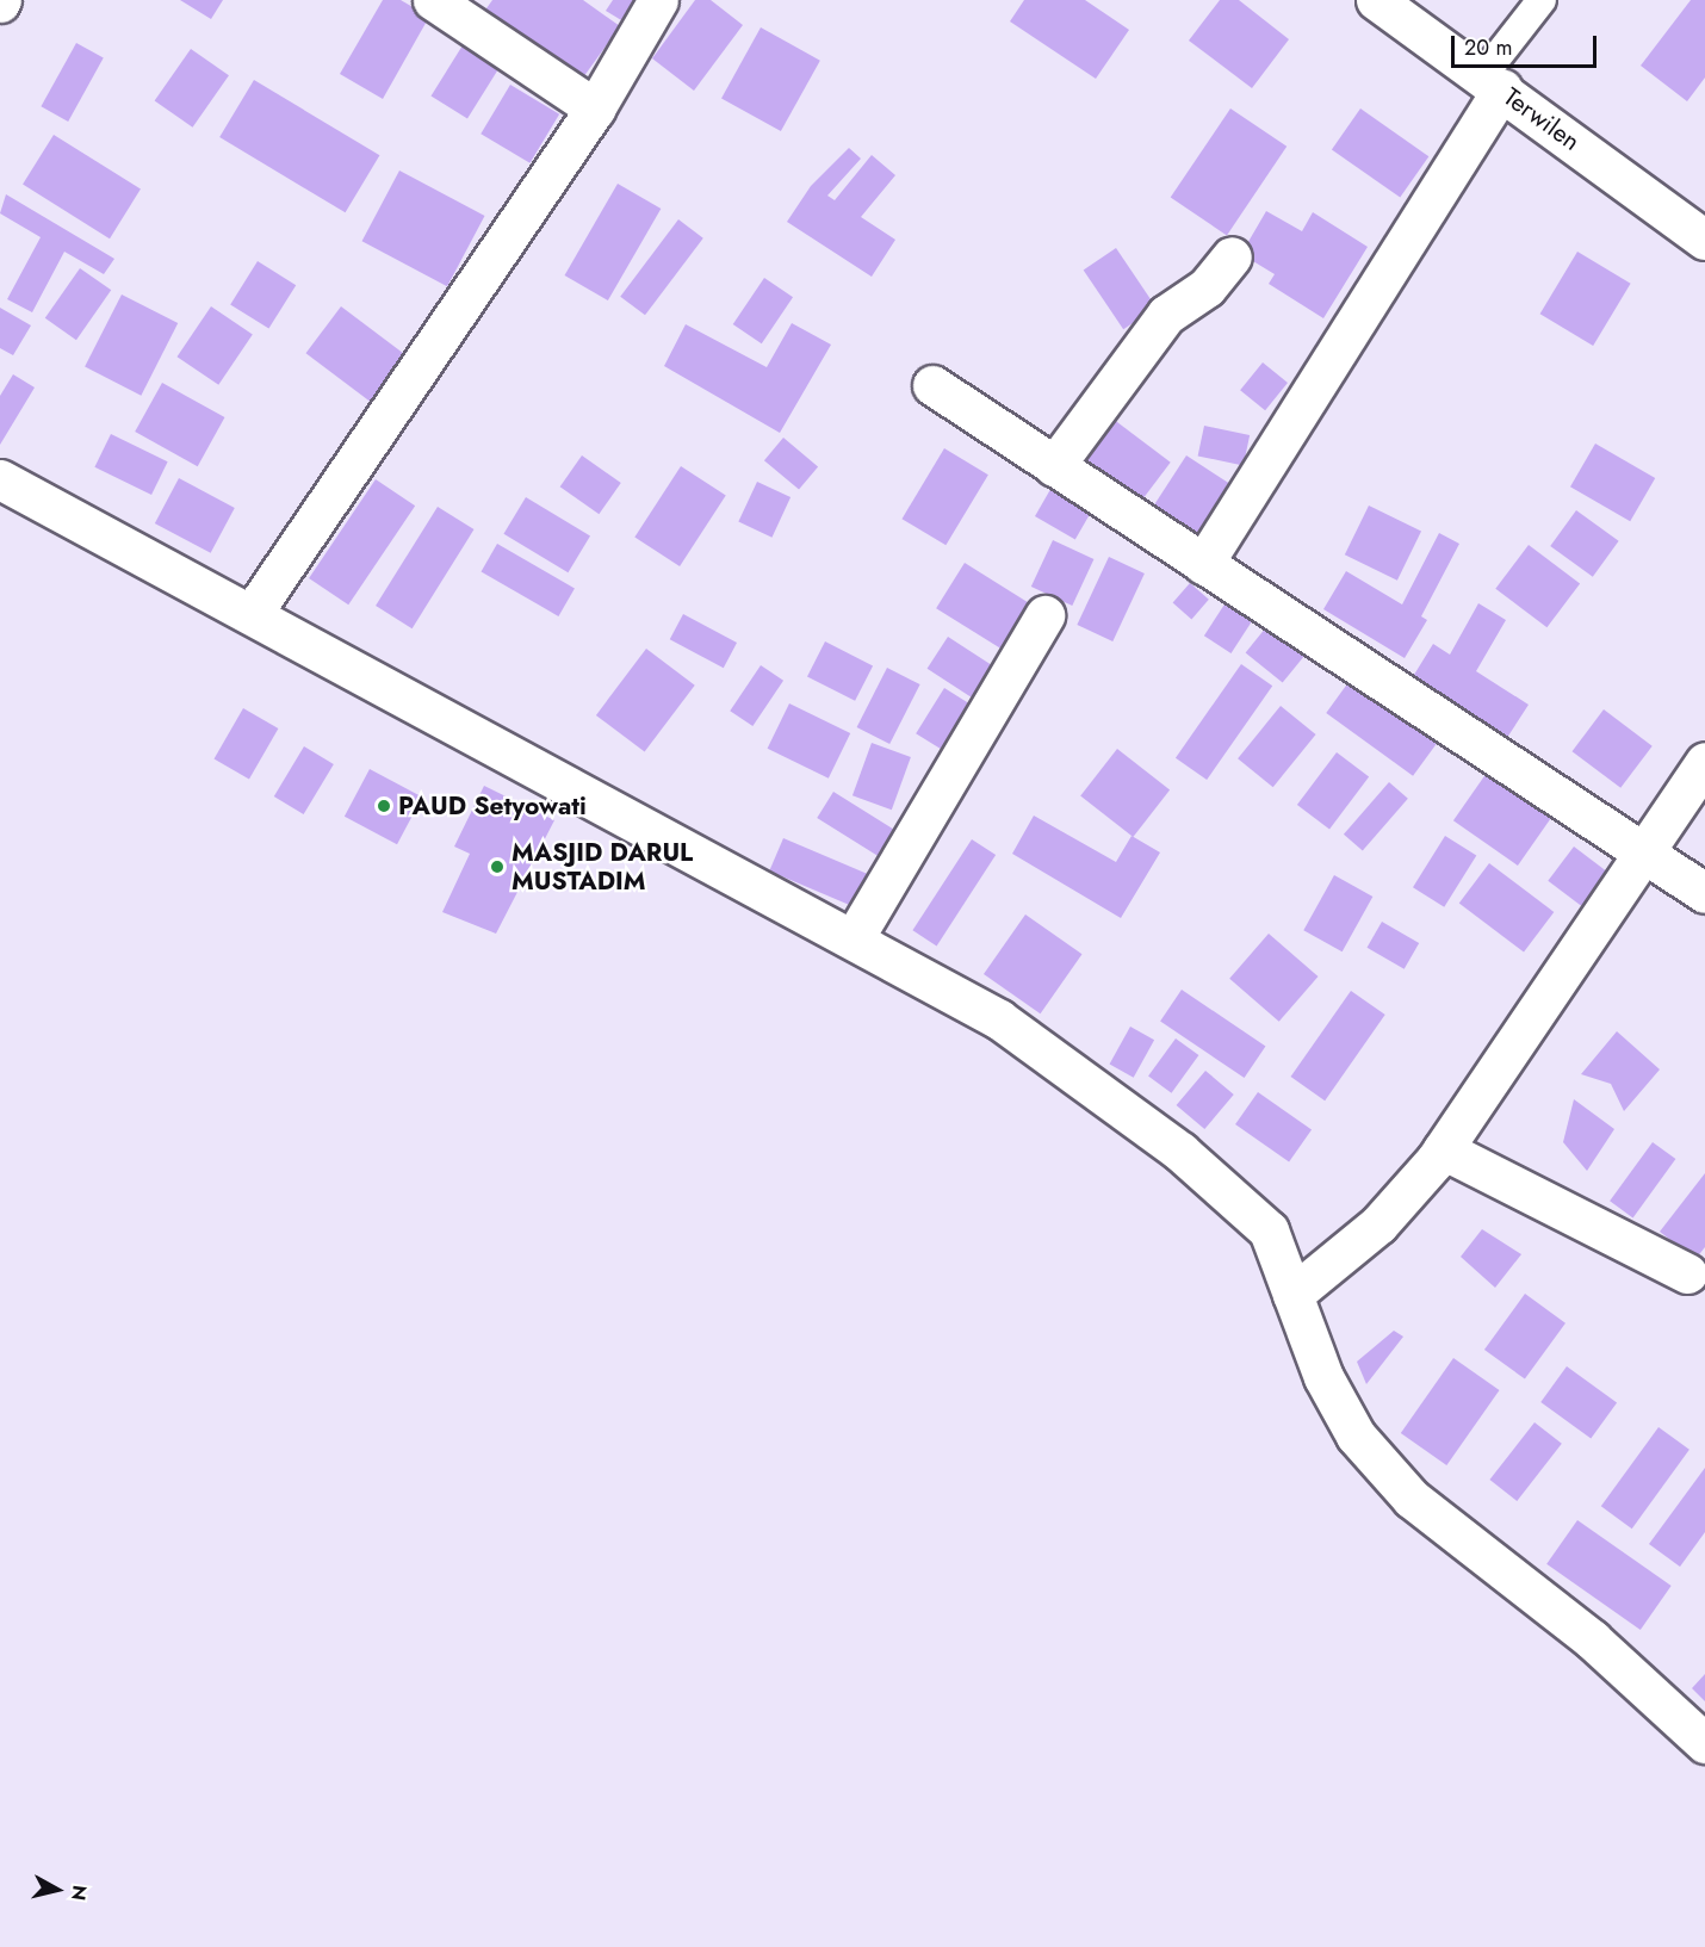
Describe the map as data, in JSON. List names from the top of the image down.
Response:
{
  "streets": {
    "street": ["Terwilen"]
  },
  "places": ["PAUD Setyowati", "MASJID DARUL MUSTADIM"],
  "scale_bar": "20 m",
  "north": "right"
}
